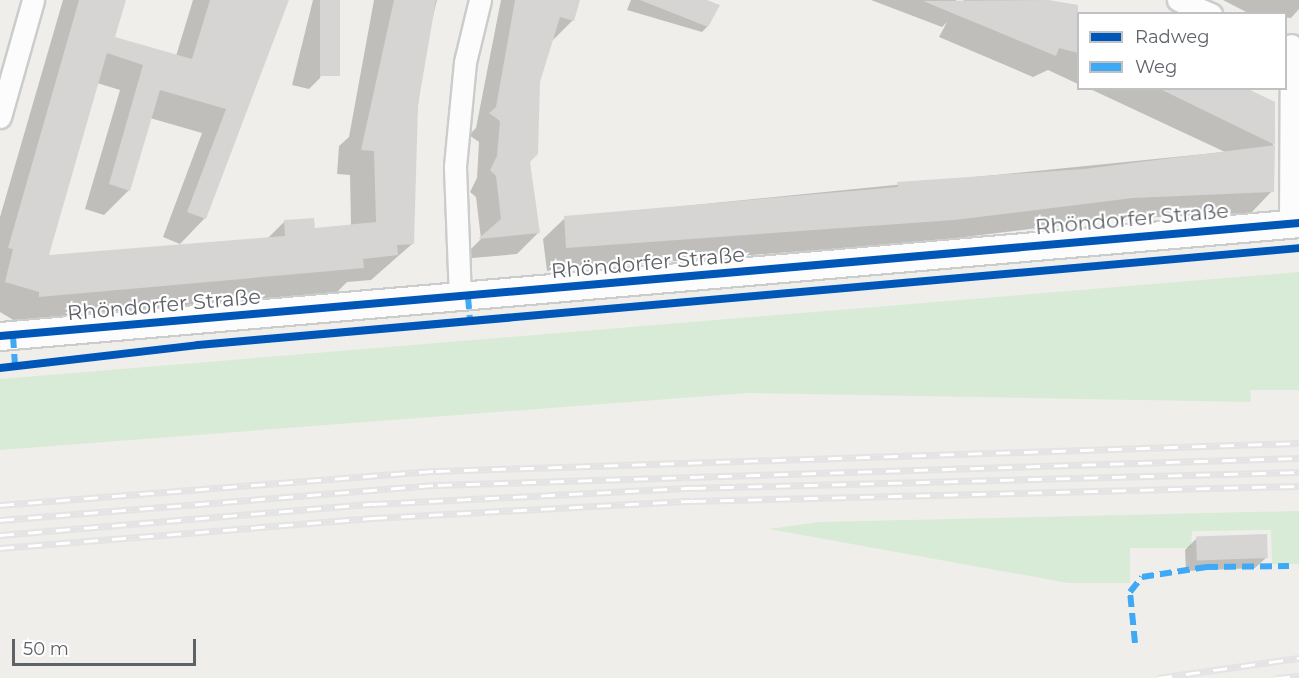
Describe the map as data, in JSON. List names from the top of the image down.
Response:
{
  "streets": {
    "street": ["Rhöndorfer Straße"]
  },
  "legend": ["Radweg", "Weg"],
  "scale_bar": "50 m"
}
